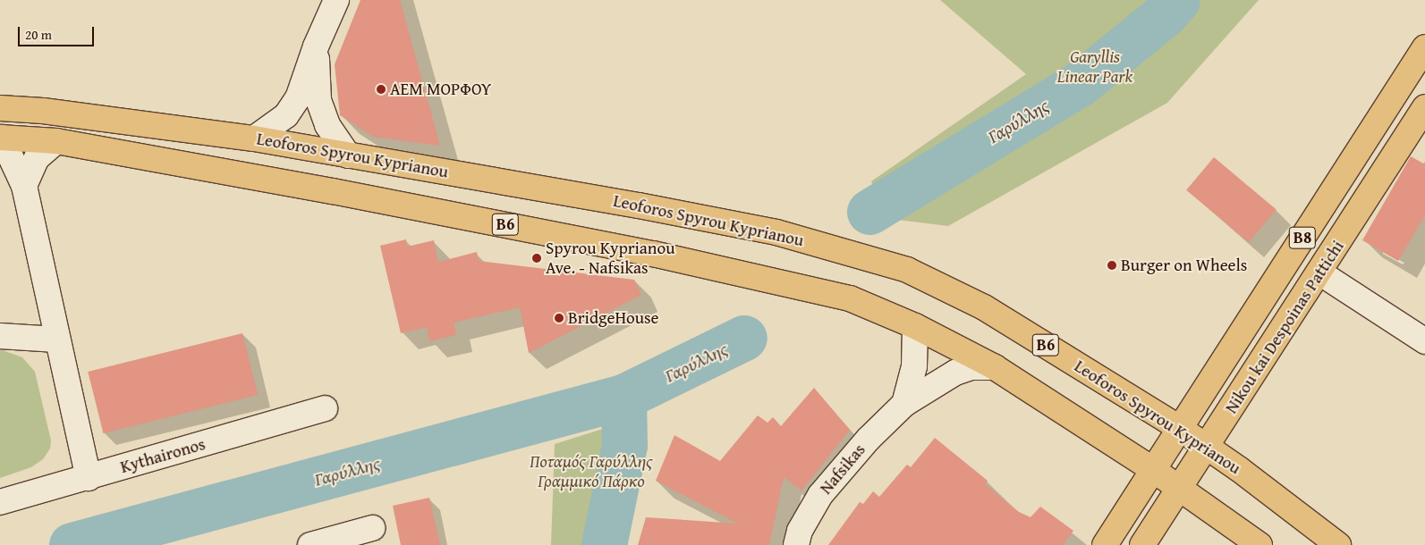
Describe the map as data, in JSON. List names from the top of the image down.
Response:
{
  "streets": {
    "main road": [
      "Leoforos Spyrou Kyprianou",
      "B6",
      "B8",
      "Nikou kai Despoinas Pattichi"
    ],
    "street": ["Kythaironos", "Nafsikas"]
  },
  "crossings": [
    ["Leoforos Spyrou Kyprianou", "Nikou kai Despoinas Pattichi"],
    ["B6", "Nikou kai Despoinas Pattichi"],
    ["B6", "Nafsikas"]
  ],
  "water": ["Γαρύλλης"],
  "parks": ["Garyllis Linear Park", "Ποταμός Γαρύλλης Γραμμικό Πάρκο"],
  "places": [
    "ΑΕΜ ΜΟΡΦΟΥ",
    "Spyrou Kyprianou Ave. - Nafsikas",
    "Burger on Wheels",
    "BridgeHouse"
  ],
  "scale_bar": "20 m"
}
